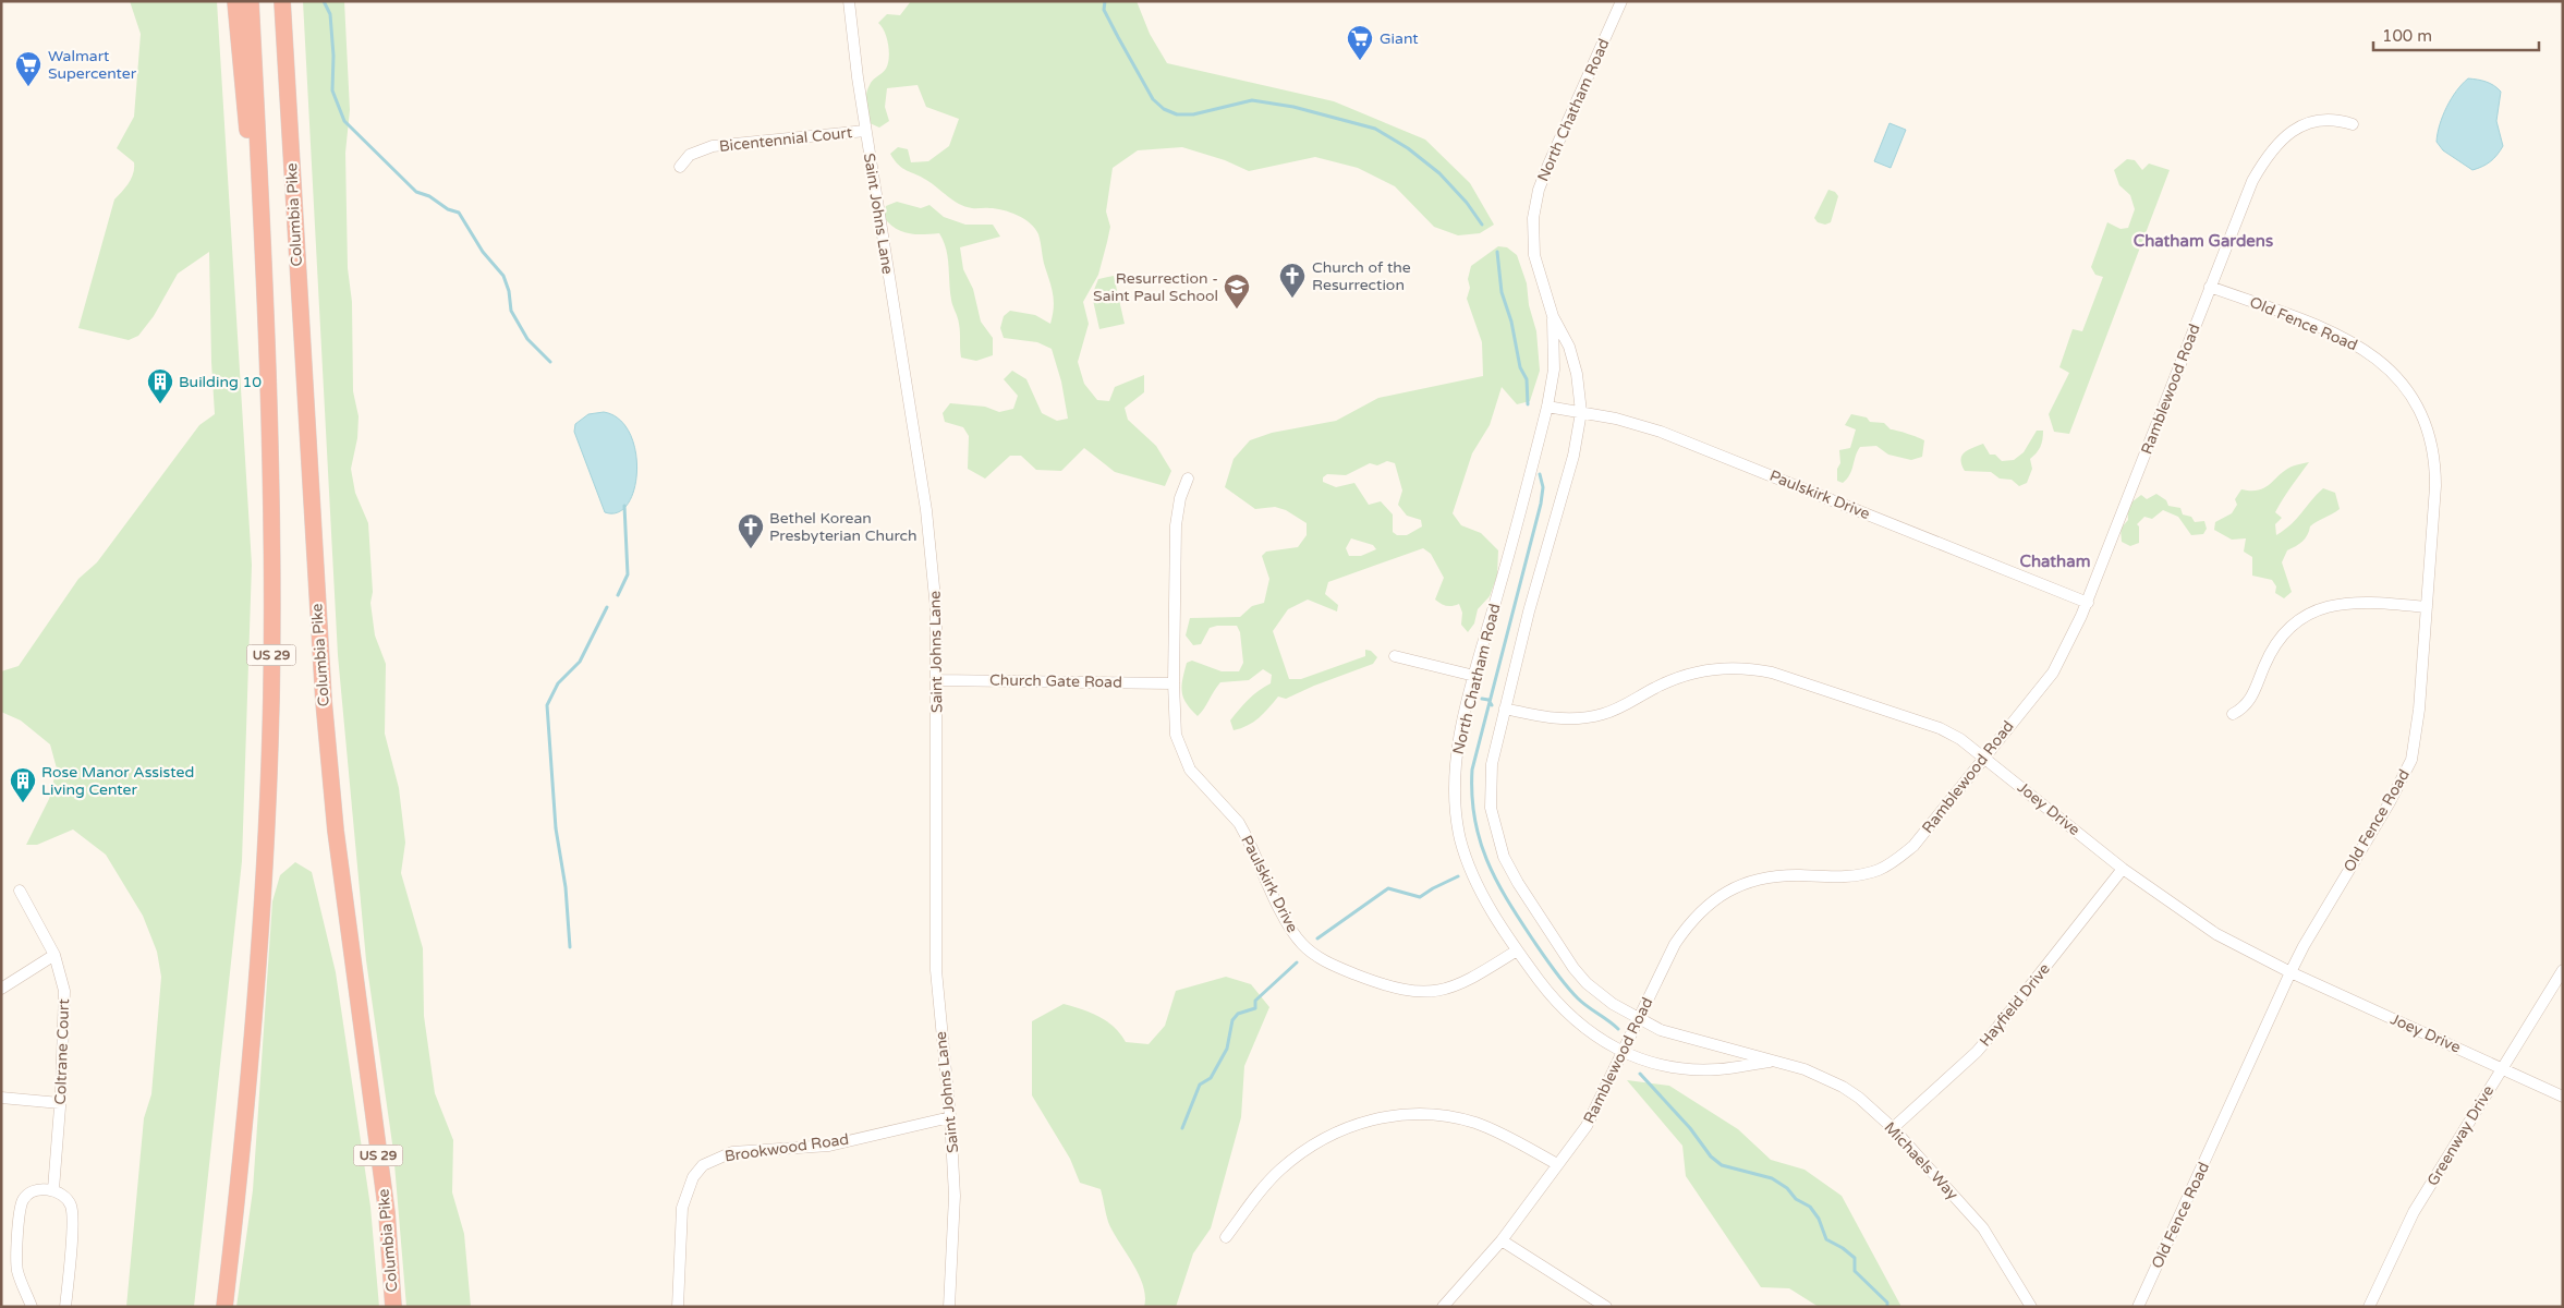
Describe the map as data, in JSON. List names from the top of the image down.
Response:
{
  "streets": {
    "highway": ["Columbia Pike", "US 29"],
    "street": [
      "North Chatham Road",
      "Bicentennial Court",
      "Saint Johns Lane",
      "Old Fence Road",
      "Ramblewood Road",
      "Paulskirk Drive",
      "Church Gate Road",
      "Joey Drive",
      "Hayfield Drive",
      "Coltrane Court",
      "Greenway Drive",
      "Brookwood Road",
      "Michaels Way"
    ]
  },
  "crossings": [
    ["North Chatham Road", "Ramblewood Road"],
    ["North Chatham Road", "Paulskirk Drive"],
    ["North Chatham Road", "Joey Drive"],
    ["North Chatham Road", "Michaels Way"],
    ["Bicentennial Court", "Saint Johns Lane"],
    ["Saint Johns Lane", "Church Gate Road"],
    ["Saint Johns Lane", "Brookwood Road"],
    ["Old Fence Road", "Ramblewood Road"],
    ["Old Fence Road", "Joey Drive"],
    ["Ramblewood Road", "Paulskirk Drive"],
    ["Ramblewood Road", "Joey Drive"],
    ["Ramblewood Road", "Michaels Way"],
    ["Paulskirk Drive", "Church Gate Road"],
    ["Joey Drive", "Hayfield Drive"],
    ["Joey Drive", "Greenway Drive"],
    ["Hayfield Drive", "Michaels Way"]
  ],
  "districts": ["Chatham Gardens", "Chatham"],
  "places": {
    "supermarket": ["Giant", "Walmart Supercenter"],
    "church": ["Church of the Resurrection", "Bethel Korean Presbyterian Church"],
    "school or university": ["Resurrection - Saint Paul School"],
    "building": ["Building 10", "Rose Manor Assisted Living Center"]
  },
  "scale_bar": "100 m"
}
